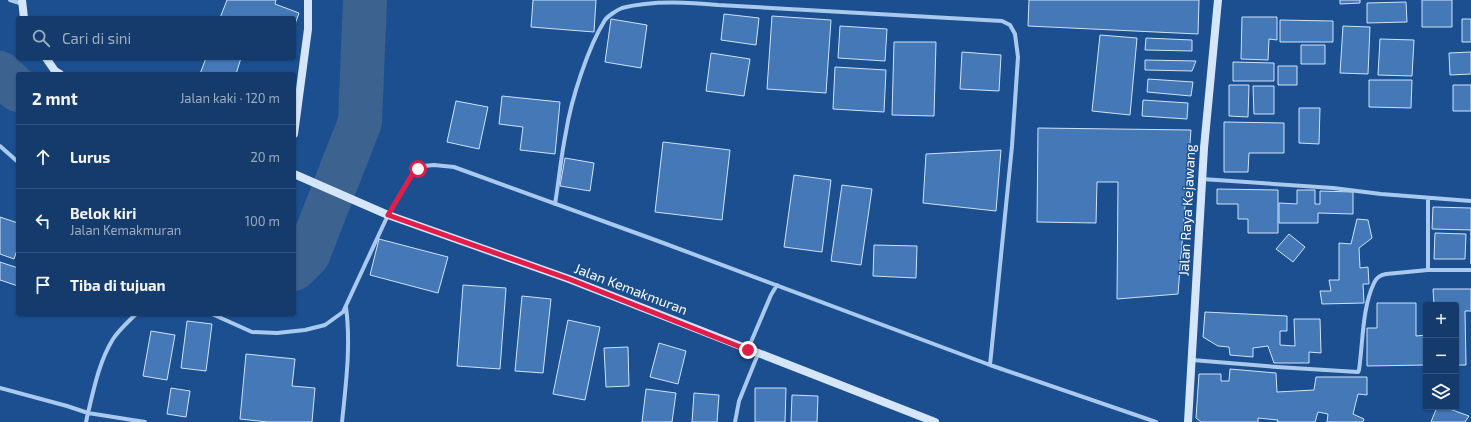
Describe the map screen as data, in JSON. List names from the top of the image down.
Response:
{
  "streets": {
    "street": ["Jalan Raya Kejawang", "Jalan Kemakmuran"]
  },
  "page": {
    "search": "Cari di sini",
    "heading": ["2 mnt", "Jalan kaki · 120 m"],
    "list": [
      ["Lurus", "20 m"],
      ["Belok kiri", "Jalan Kemakmuran", "100 m"],
      "Tiba di tujuan"
    ],
    "map_buttons": ["+", "−"]
  }
}
